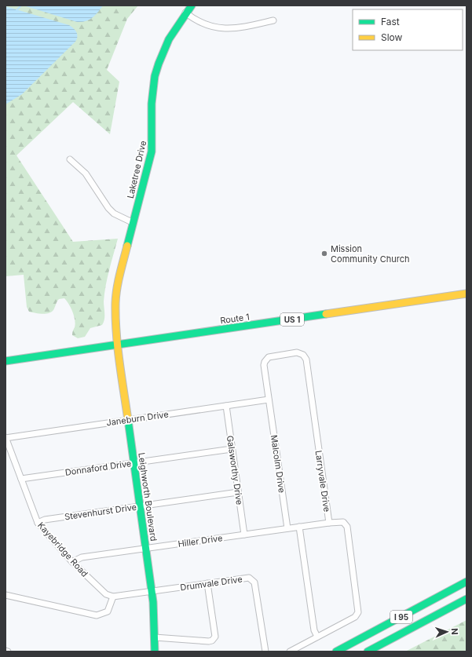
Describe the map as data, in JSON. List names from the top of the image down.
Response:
{
  "streets": {
    "main road": [
      "Laketree Drive",
      "Route 1",
      "US 1",
      "Leighworth Boulevard",
      "I 95"
    ],
    "street": [
      "Janeburn Drive",
      "Malcolm Drive",
      "Donnaford Drive",
      "Galsworthy Drive",
      "Larryvale Drive",
      "Stevenhurst Drive",
      "Hiller Drive",
      "Kayebridge Road",
      "Drumvale Drive"
    ]
  },
  "crossings": [
    ["Laketree Drive", "Route 1"],
    ["Laketree Drive", "Leighworth Boulevard"],
    ["Route 1", "Leighworth Boulevard"],
    ["Janeburn Drive", "Malcolm Drive"],
    ["Janeburn Drive", "Galsworthy Drive"],
    ["Janeburn Drive", "Larryvale Drive"],
    ["Janeburn Drive", "Leighworth Boulevard"],
    ["Janeburn Drive", "Kayebridge Road"],
    ["Malcolm Drive", "Larryvale Drive"],
    ["Malcolm Drive", "Hiller Drive"],
    ["Donnaford Drive", "Galsworthy Drive"],
    ["Donnaford Drive", "Leighworth Boulevard"],
    ["Donnaford Drive", "Kayebridge Road"],
    ["Galsworthy Drive", "Stevenhurst Drive"],
    ["Galsworthy Drive", "Hiller Drive"],
    ["Larryvale Drive", "Hiller Drive"],
    ["Leighworth Boulevard", "Stevenhurst Drive"],
    ["Leighworth Boulevard", "Hiller Drive"],
    ["Leighworth Boulevard", "Drumvale Drive"],
    ["Stevenhurst Drive", "Kayebridge Road"],
    ["Hiller Drive", "Kayebridge Road"]
  ],
  "places": ["Mission Community Church"],
  "legend": ["Fast", "Slow"],
  "north": "right"
}
